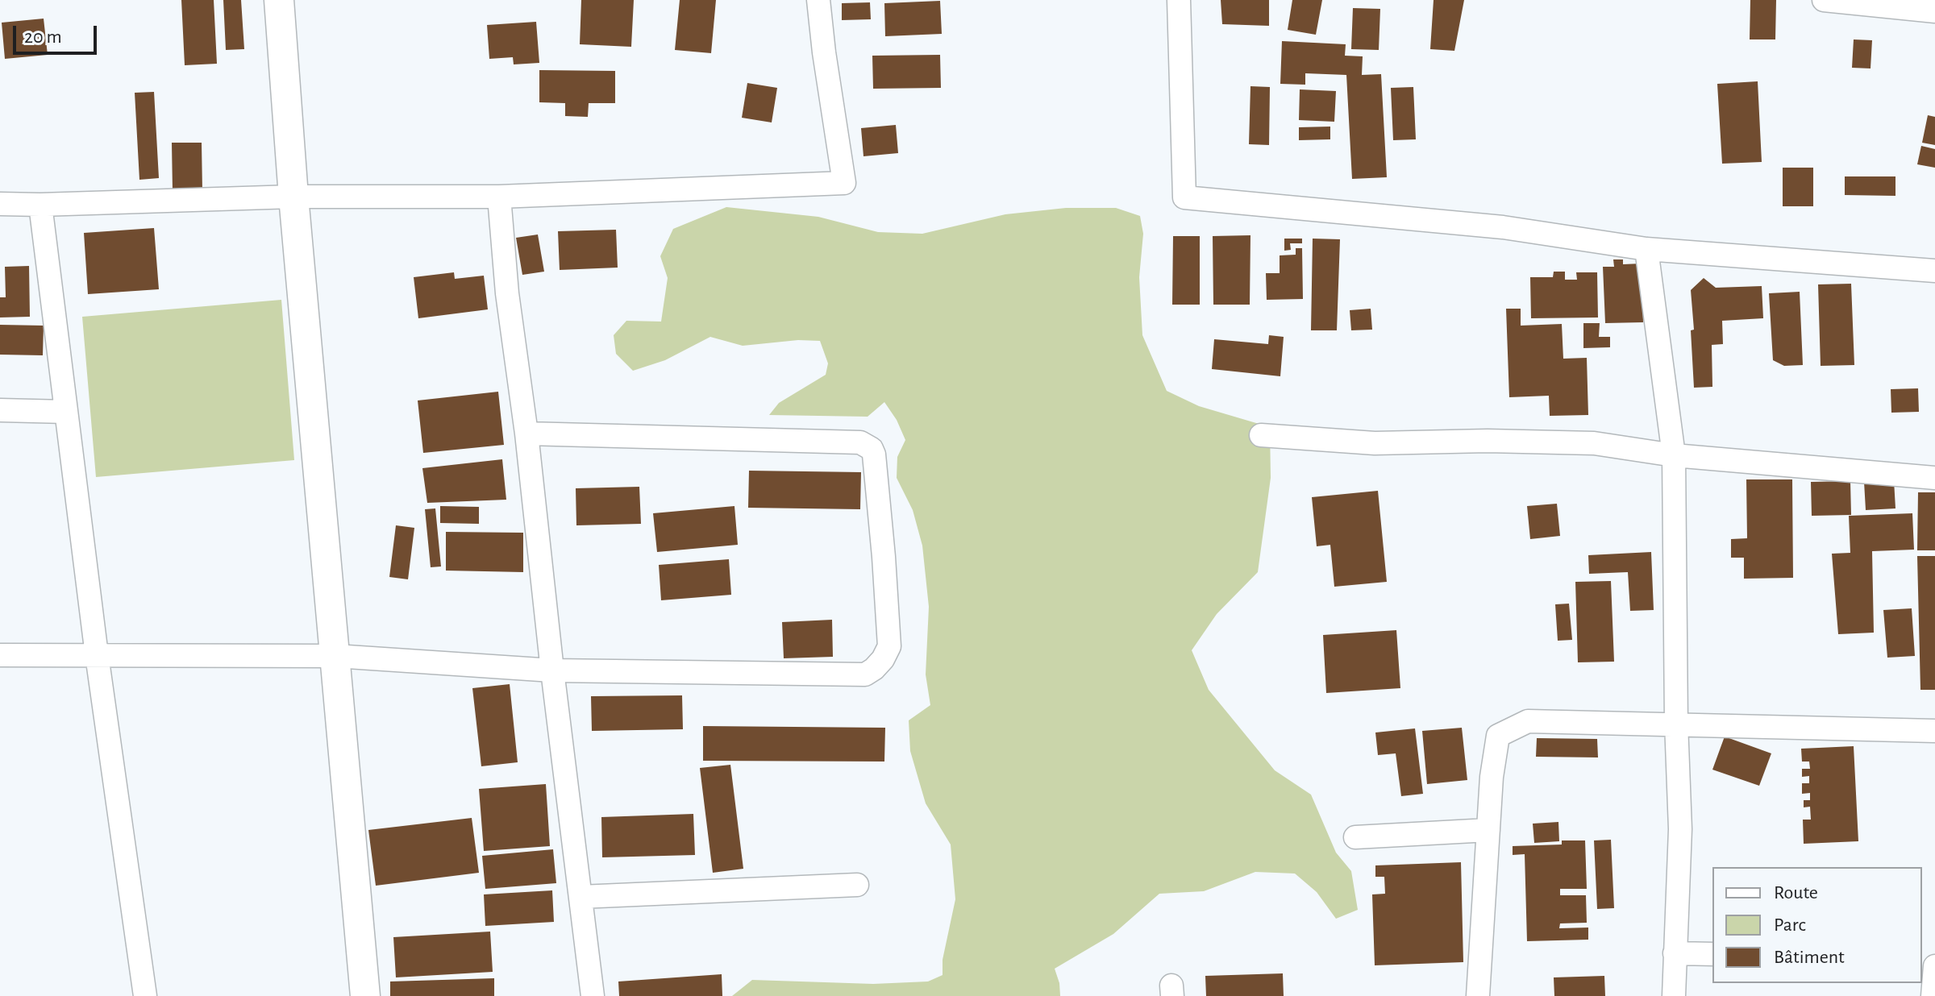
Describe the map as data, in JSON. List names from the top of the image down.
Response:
{
  "legend": ["Route", "Parc", "Bâtiment"],
  "scale_bar": "20 m"
}
